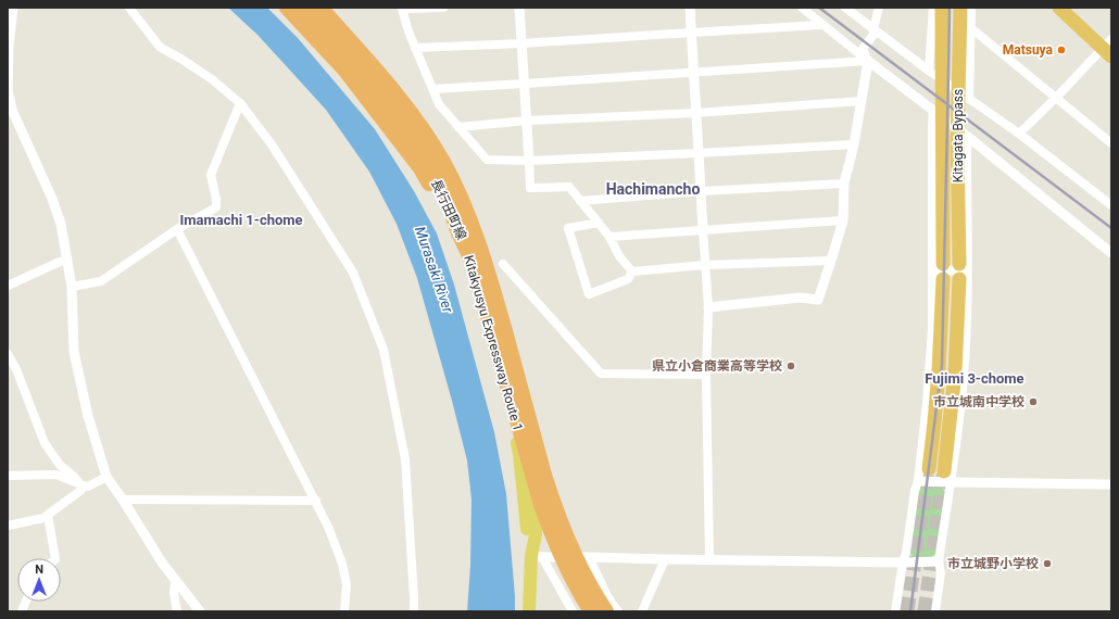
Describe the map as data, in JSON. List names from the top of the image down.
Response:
{
  "streets": {
    "highway": ["Kitagata Bypass", "Kitakyusyu Expressway Route 1"],
    "main road": ["長行田町線"]
  },
  "crossings": [
    ["長行田町線", "Kitakyusyu Expressway Route 1"]
  ],
  "districts": ["Hachimancho", "Imamachi 1-chome", "Fujimi 3-chome"],
  "water": ["Murasaki River"],
  "places": [
    "Matsuya",
    "県立小倉商業高等学校",
    "市立城南中学校",
    "市立城野小学校"
  ],
  "north": "top"
}
